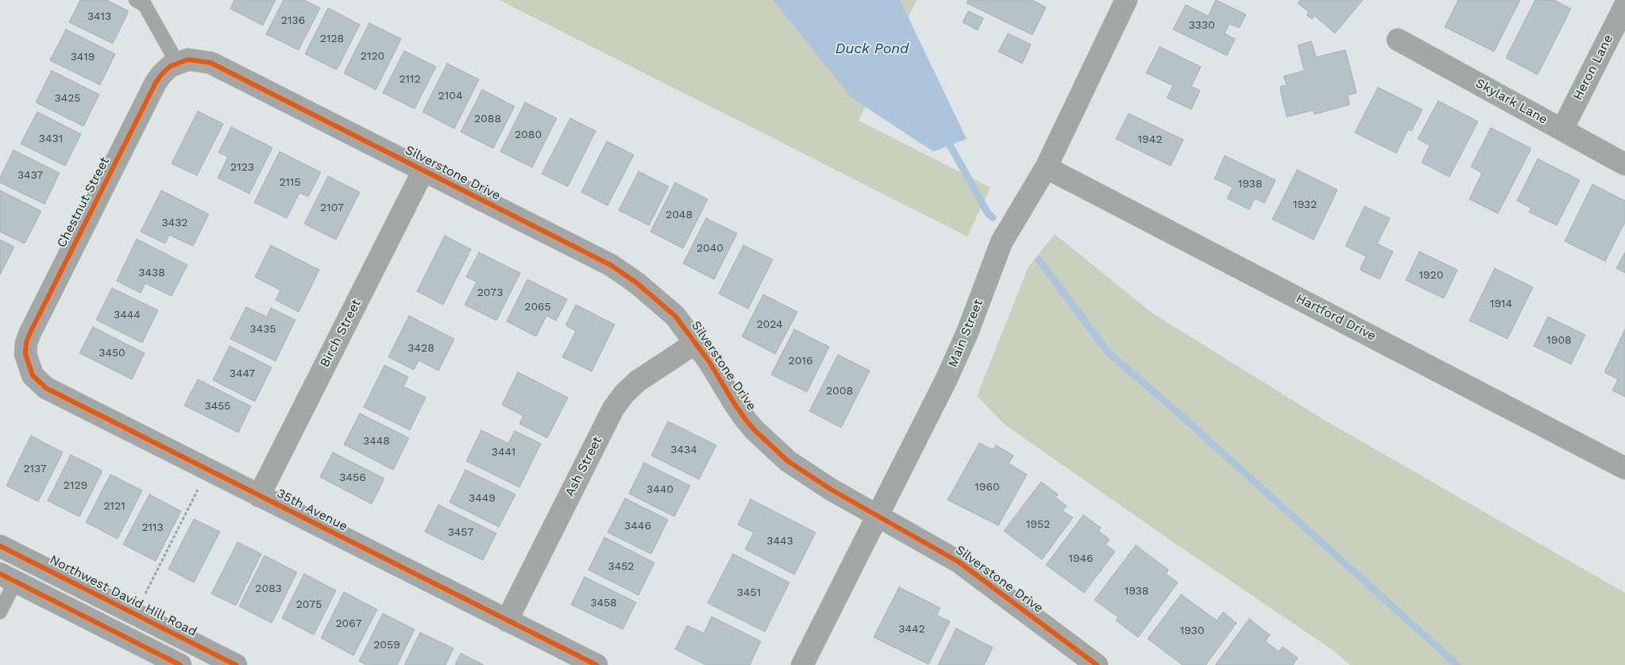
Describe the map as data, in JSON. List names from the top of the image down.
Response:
{
  "streets": {
    "street": [
      "Heron Lane",
      "Skylark Lane",
      "Silverstone Drive",
      "Chestnut Street",
      "Hartford Drive",
      "Birch Street",
      "Main Street",
      "Ash Street",
      "35th Avenue",
      "Northwest David Hill Road"
    ]
  },
  "crossings": [
    ["Heron Lane", "Skylark Lane"],
    ["Silverstone Drive", "Chestnut Street"],
    ["Silverstone Drive", "Birch Street"],
    ["Silverstone Drive", "Main Street"],
    ["Silverstone Drive", "Ash Street"],
    ["Chestnut Street", "35th Avenue"],
    ["Hartford Drive", "Main Street"],
    ["Birch Street", "35th Avenue"],
    ["Ash Street", "35th Avenue"]
  ],
  "water": ["Duck Pond"],
  "house_numbers": [
    "3413",
    "2136",
    "3330",
    "2128",
    "2120",
    "3419",
    "2112",
    "2104",
    "3425",
    "2088",
    "2080",
    "3431",
    "1942",
    "2123",
    "3437",
    "2115",
    "1938",
    "1932",
    "2107",
    "2048",
    "3432",
    "2040",
    "3438",
    "1920",
    "2073",
    "1914",
    "2065",
    "3444",
    "2024",
    "3435",
    "1908",
    "3428",
    "3450",
    "2016",
    "3447",
    "2008",
    "3455",
    "3448",
    "3434",
    "3441",
    "2137",
    "3456",
    "2129",
    "1960",
    "3440",
    "3449",
    "2121",
    "1952",
    "3446",
    "2113",
    "3457",
    "3443",
    "1946",
    "3452",
    "2083",
    "1938",
    "3451",
    "3458",
    "2075",
    "2067",
    "3442",
    "1930",
    "2059"
  ]
}
